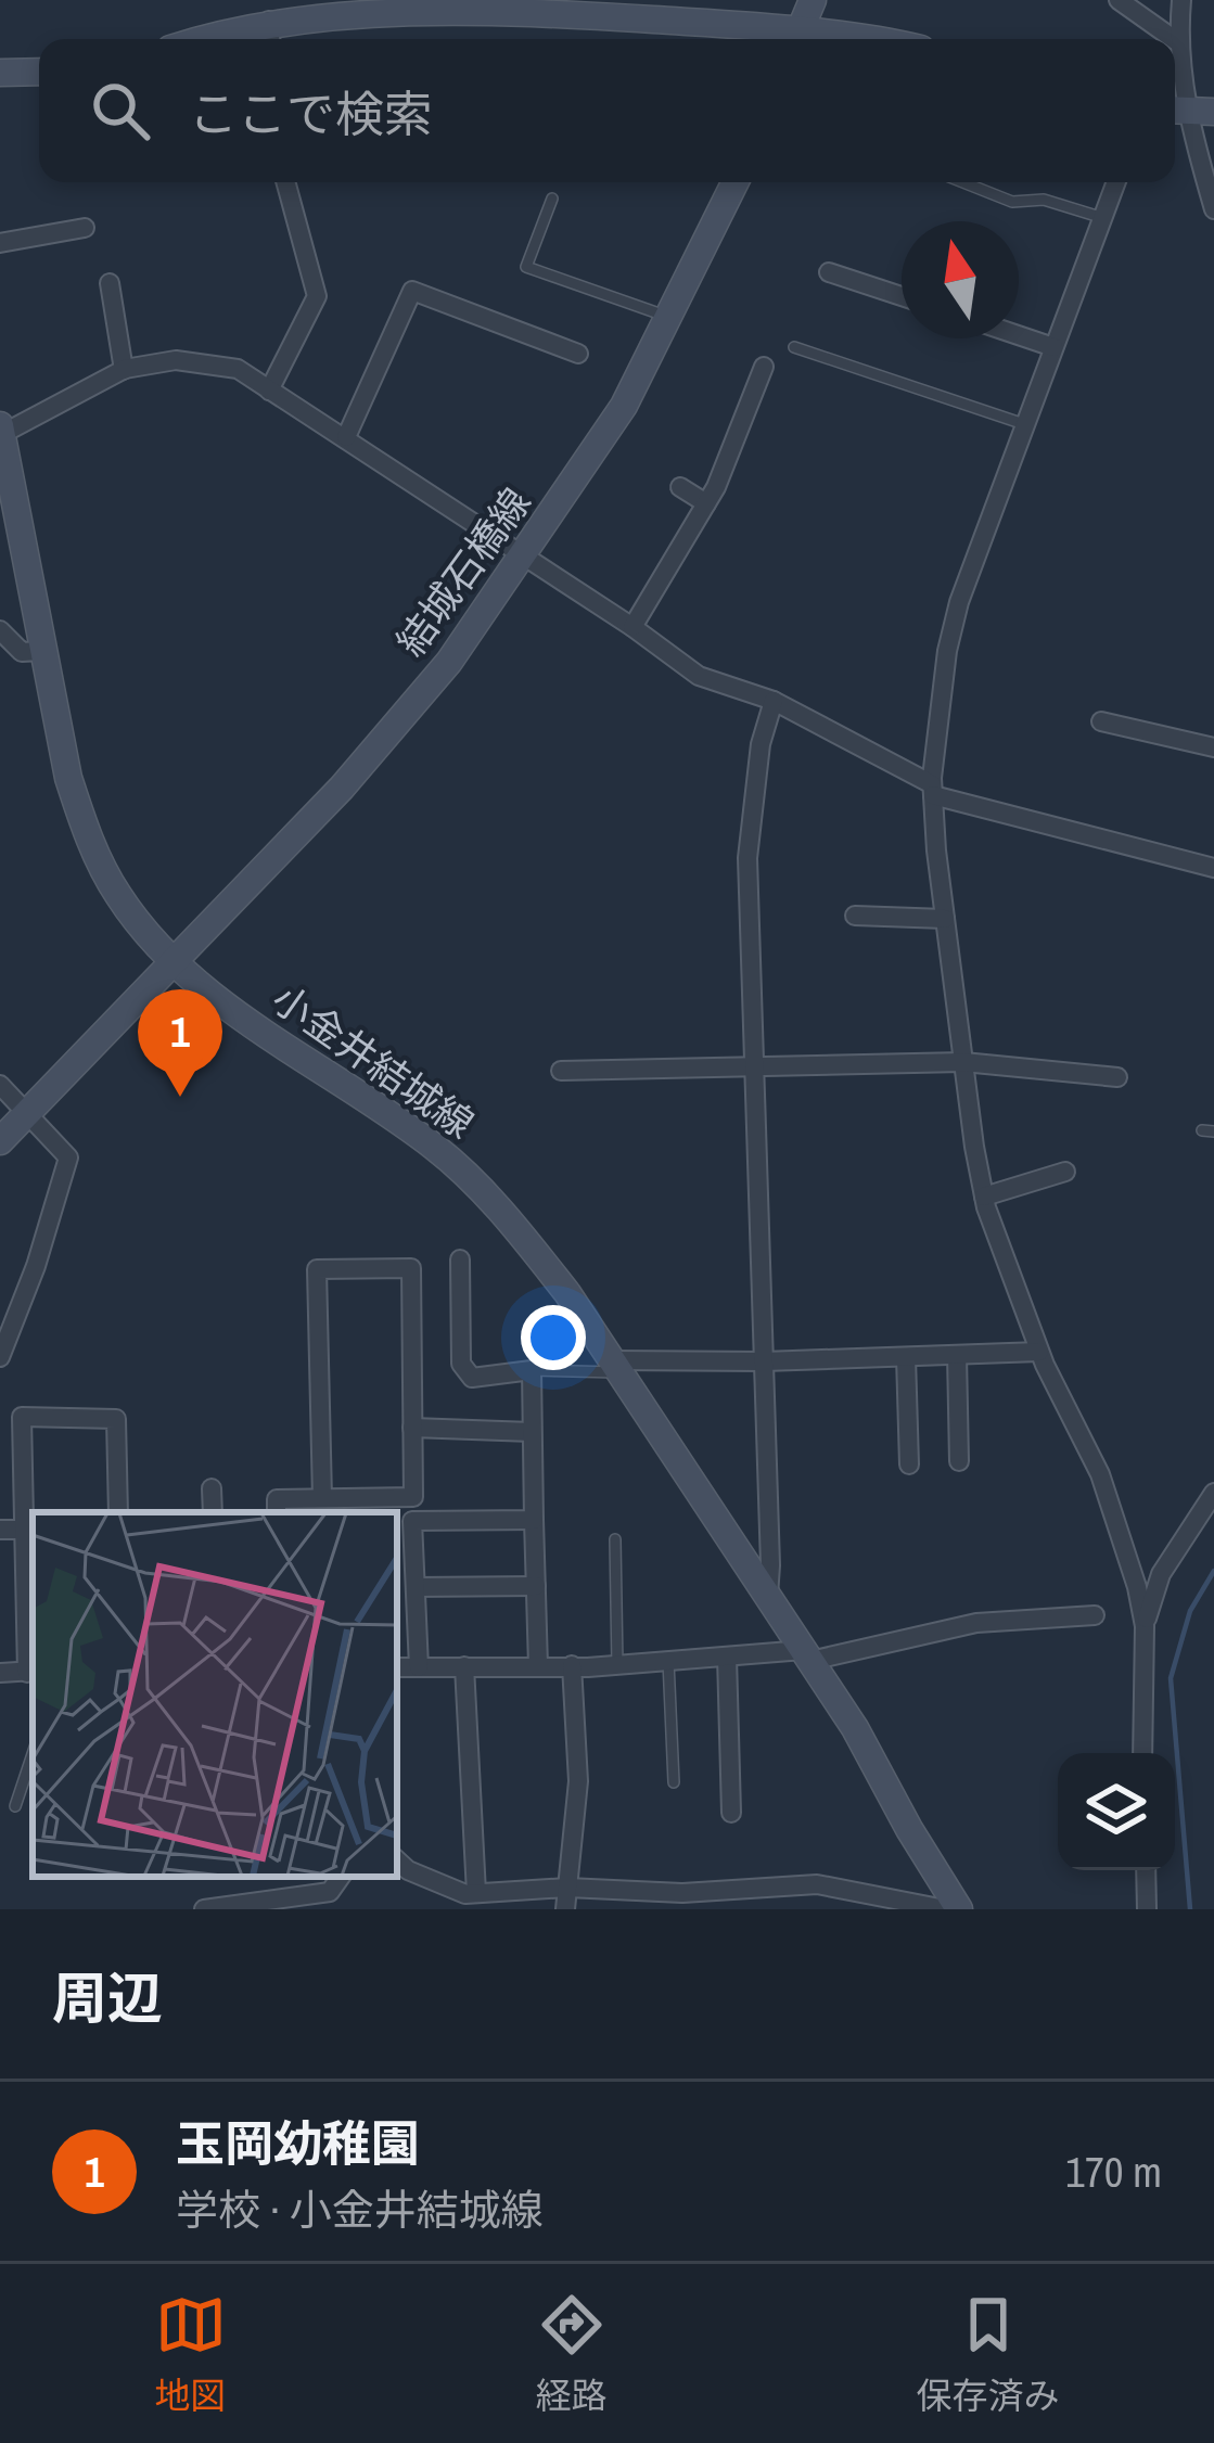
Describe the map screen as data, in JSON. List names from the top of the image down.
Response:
{
  "streets": {
    "main road": ["結城石橋線", "小金井結城線"]
  },
  "crossings": [
    ["結城石橋線", "小金井結城線"]
  ],
  "north": "top",
  "page": {
    "search": "ここで検索",
    "pins": "1",
    "heading": "周辺",
    "list": [
      {
        "mark": "1",
        "name": "玉岡幼稚園",
        "note": "学校 · 小金井結城線",
        "value": "170 m"
      }
    ],
    "nav": ["地図", "経路", "保存済み"]
  }
}
